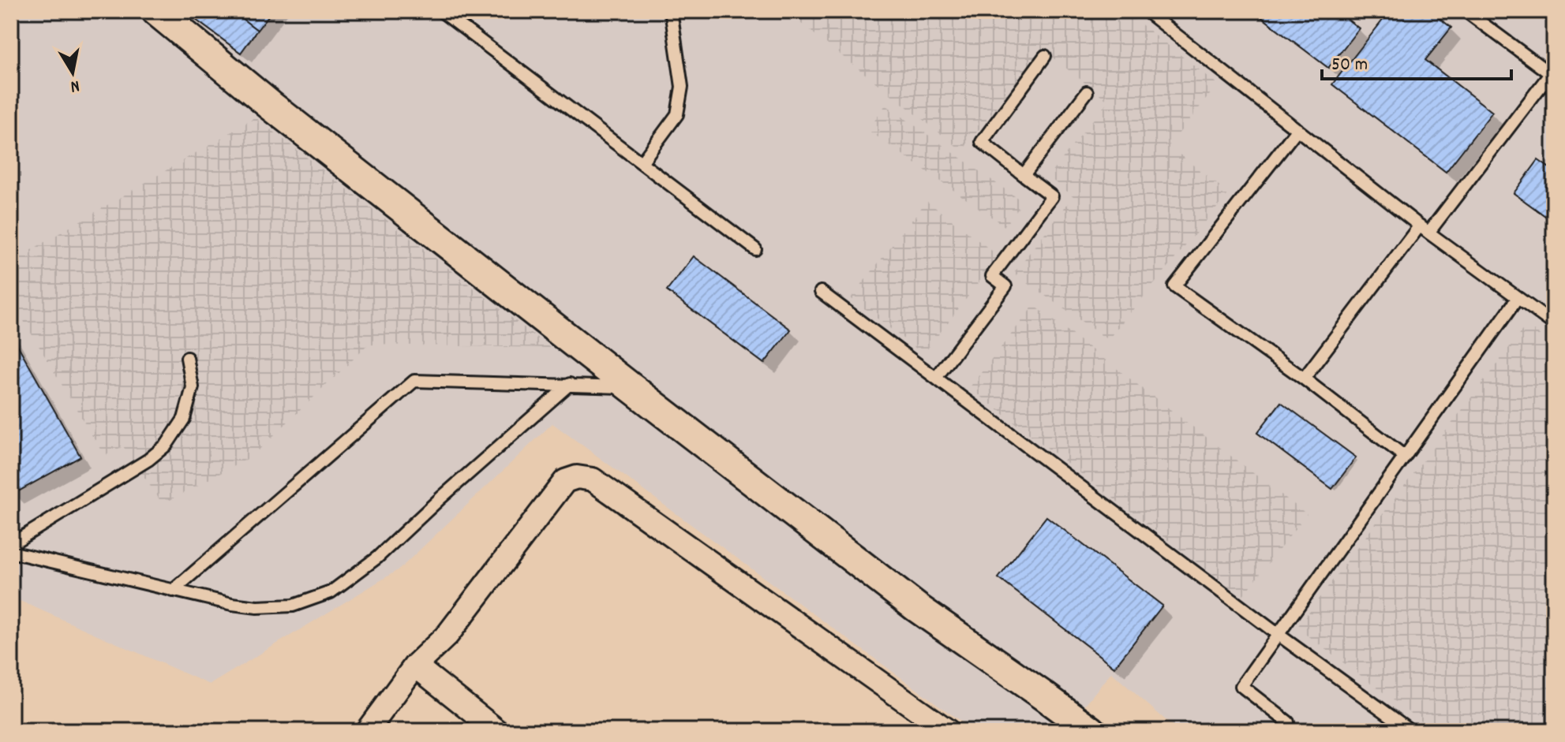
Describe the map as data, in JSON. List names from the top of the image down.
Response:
{
  "scale_bar": "50 m",
  "north": "bottom"
}
